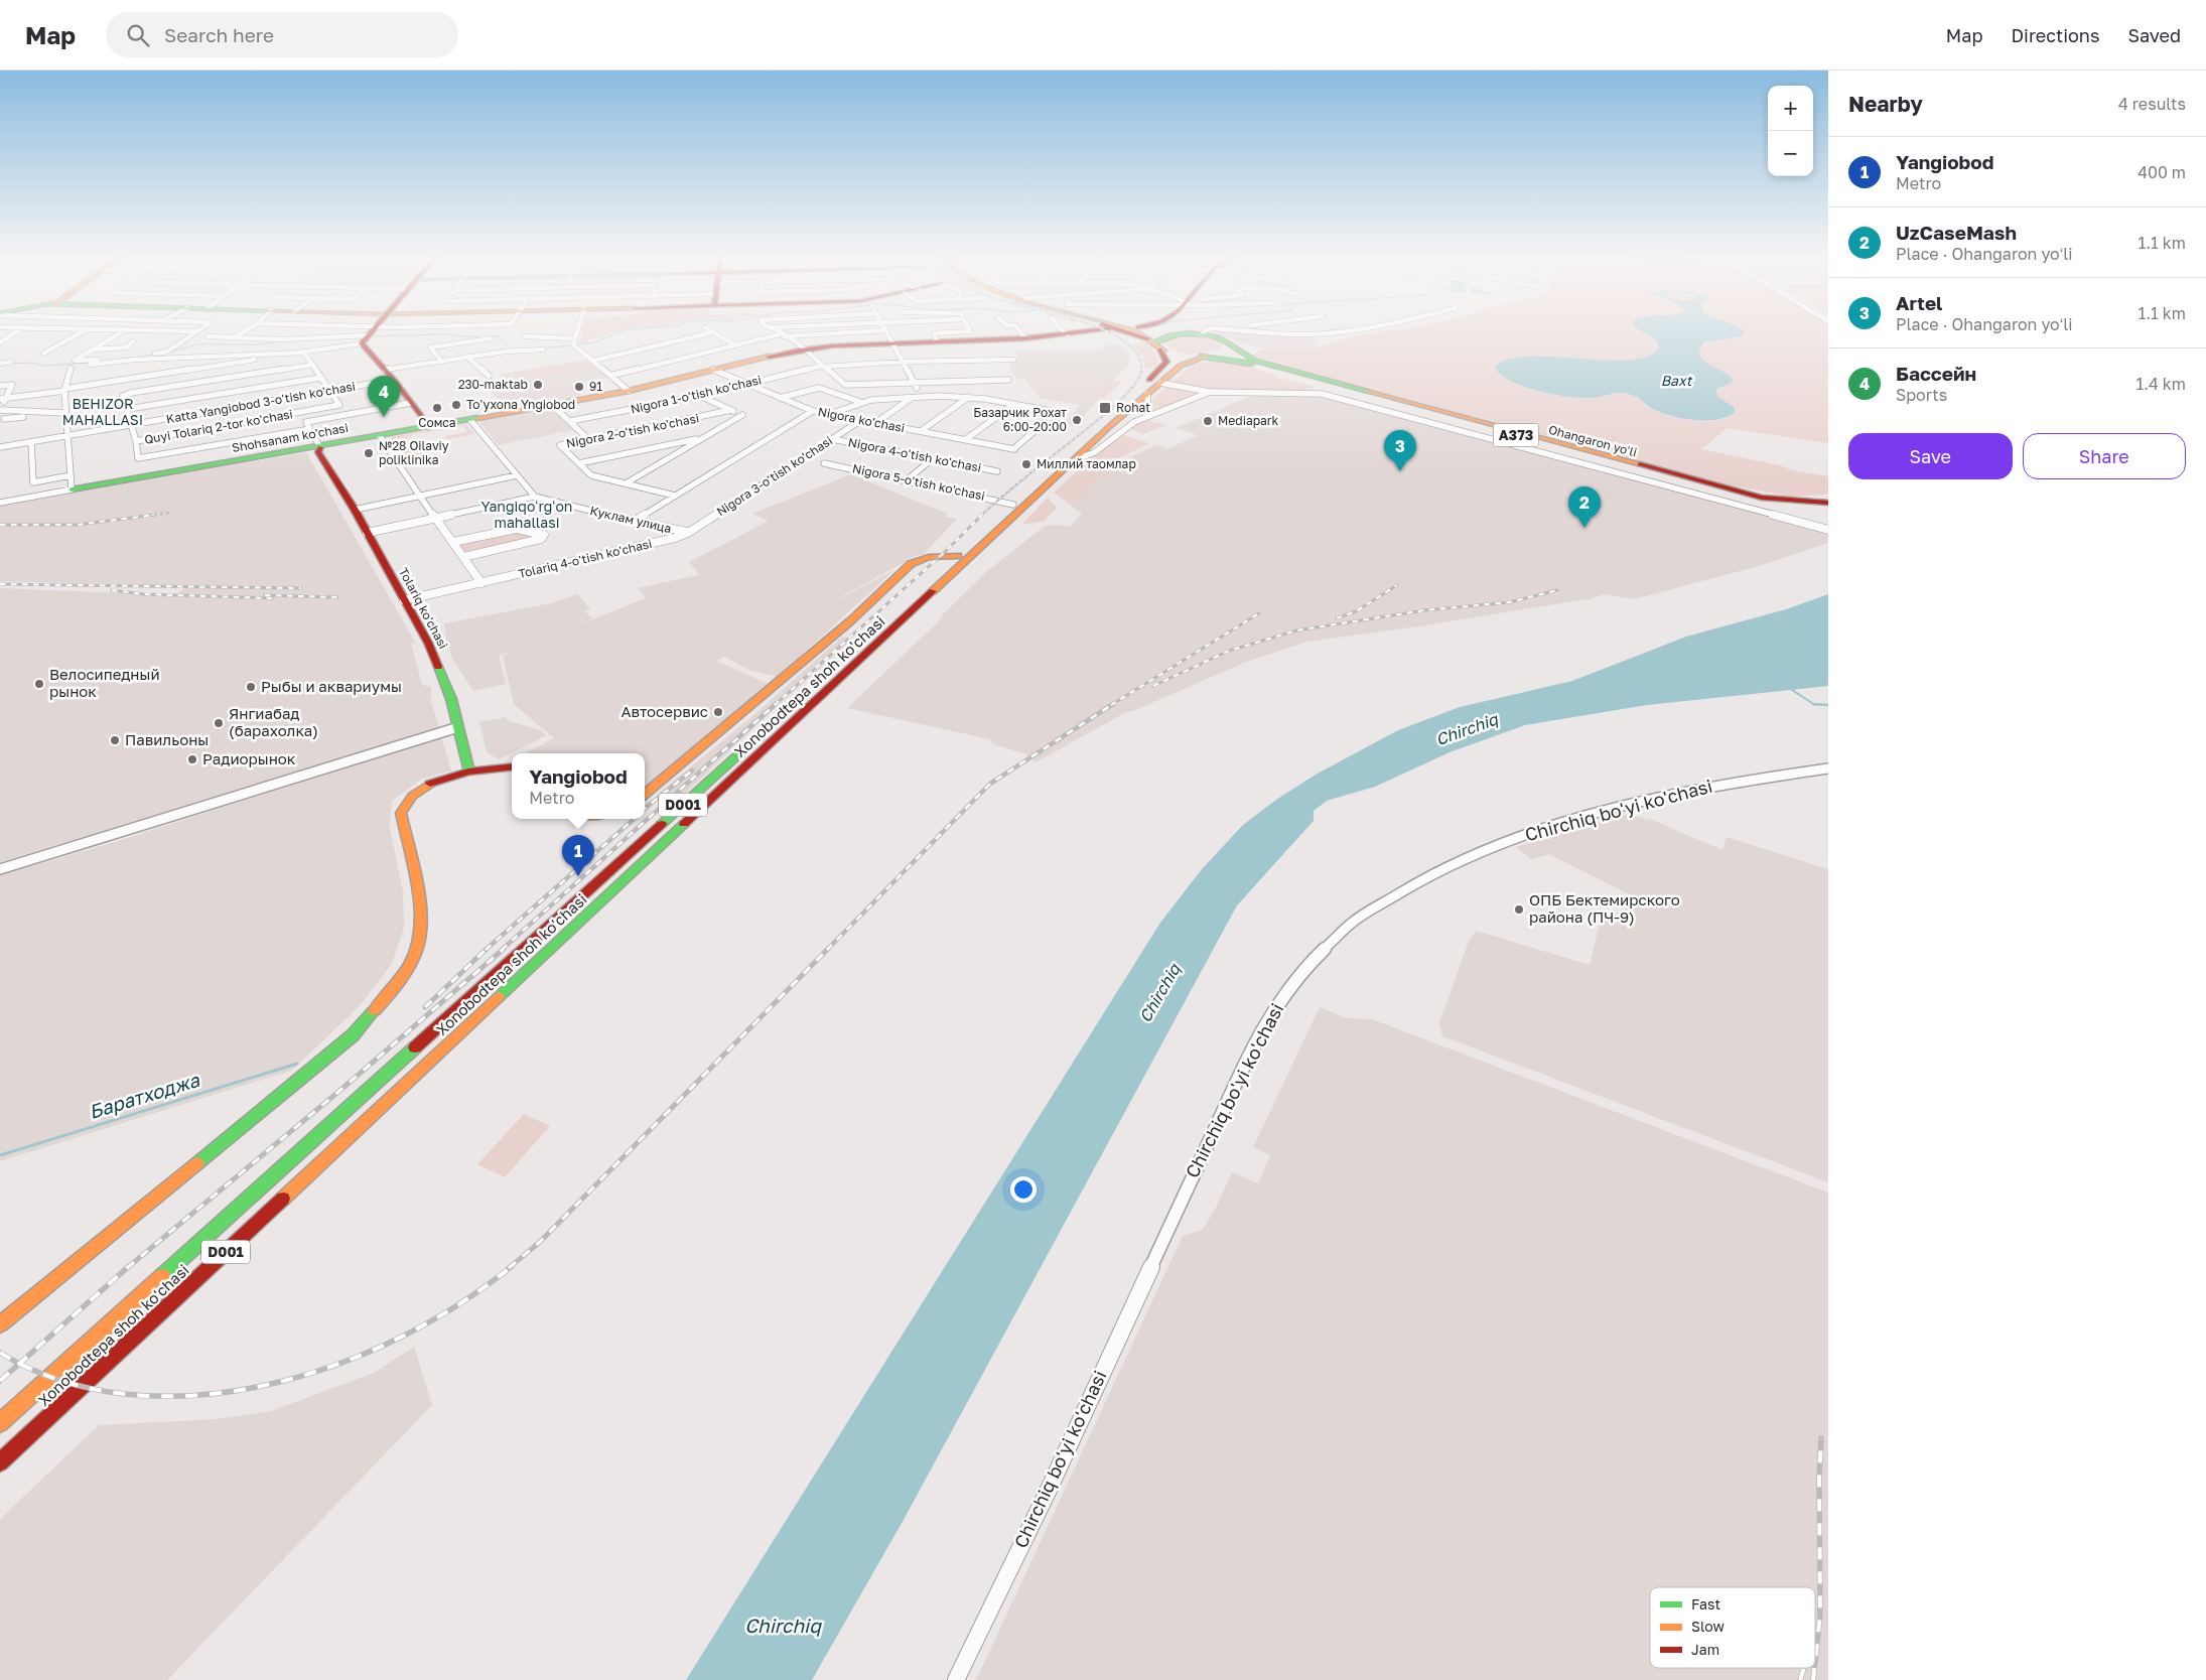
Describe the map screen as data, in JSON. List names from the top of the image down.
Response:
{
  "streets": {
    "main road": [
      "A373",
      "Shohsanam ko'chasi",
      "Ohangaron yoʻli",
      "Tolariq ko'chasi",
      "Xonobodtepa shoh ko'chasi",
      "D001"
    ],
    "street": [
      "Nigora 1-o'tish ko'chasi",
      "Katta Yangiobod 3-o'tish ko'chasi",
      "Nigora ko'chasi",
      "Quyi Tolariq 2-tor koʻchasi",
      "Nigora 2-o'tish ko'chasi",
      "Nigora 4-o'tish ko'chasi",
      "Nigora 3-o'tish ko'chasi",
      "Nigora 5-o'tish ko'chasi",
      "Куклам улица",
      "Tolariq 4-o'tish ko'chasi",
      "Chirchiq bo'yi ko'chasi"
    ]
  },
  "crossings": [
    ["Nigora 1-o'tish ko'chasi", "Nigora ko'chasi"],
    ["Nigora 1-o'tish ko'chasi", "Nigora 2-o'tish ko'chasi"],
    ["Nigora ko'chasi", "Shohsanam ko'chasi"],
    ["Nigora ko'chasi", "Nigora 4-o'tish ko'chasi"],
    ["Nigora ko'chasi", "Nigora 3-o'tish ko'chasi"],
    ["Quyi Tolariq 2-tor koʻchasi", "Tolariq ko'chasi"],
    ["Shohsanam ko'chasi", "Tolariq ko'chasi"],
    ["Ohangaron yoʻli", "Xonobodtepa shoh ko'chasi"],
    ["Ohangaron yoʻli", "D001"],
    ["Nigora 4-o'tish ko'chasi", "Nigora 3-o'tish ko'chasi"],
    ["Nigora 3-o'tish ko'chasi", "Куклам улица"],
    ["Nigora 3-o'tish ko'chasi", "Tolariq 4-o'tish ko'chasi"],
    ["Nigora 5-o'tish ko'chasi", "Xonobodtepa shoh ko'chasi"],
    ["Куклам улица", "Tolariq 4-o'tish ko'chasi"],
    ["Куклам улица", "Tolariq ko'chasi"],
    ["Tolariq 4-o'tish ko'chasi", "Tolariq ko'chasi"],
    ["Xonobodtepa shoh ko'chasi", "D001"]
  ],
  "districts": ["BEHIZOR MAHALLASI", "Yangiqoʻrgʻon mahallasi"],
  "water": ["Baхt", "Chirchiq", "Баратходжа"],
  "places": {
    "other": [
      "230-maktab",
      "91",
      "To'yxona Yngiobod",
      "Сомса",
      "Базарчик Рохат 6:00-20:00",
      "Mediapark",
      "№28 Oilaviy poliklinika",
      "Миллий таомлар",
      "Велосипедный рынок",
      "Рыбы и аквариумы",
      "Автосервис",
      "Янгиабад (барахолка)",
      "Павильоны",
      "Радиорынок",
      "ОПБ Бектемирского района (ПЧ-9)"
    ],
    "transit": ["Rohat"]
  },
  "legend": ["Fast", "Slow", "Jam"],
  "page": {
    "header": "Map",
    "search": "Search here",
    "nav": ["Map", "Directions", "Saved"],
    "heading": ["Nearby", "4 results"],
    "map_buttons": ["+", "−"],
    "list": [
      {
        "mark": "1",
        "name": "Yangiobod",
        "note": "Metro",
        "value": "400 m"
      },
      {
        "mark": "2",
        "name": "UzCaseMash",
        "note": "Place · Ohangaron yoʻli",
        "value": "1.1 km"
      },
      {
        "mark": "3",
        "name": "Artel",
        "note": "Place · Ohangaron yoʻli",
        "value": "1.1 km"
      },
      {
        "mark": "4",
        "name": "Бассейн",
        "note": "Sports",
        "value": "1.4 km"
      }
    ],
    "pins": [
      "4",
      "3",
      "2",
      "1"
    ],
    "buttons": ["Save", "Share"],
    "popup": ["Yangiobod", "Metro"]
  }
}
